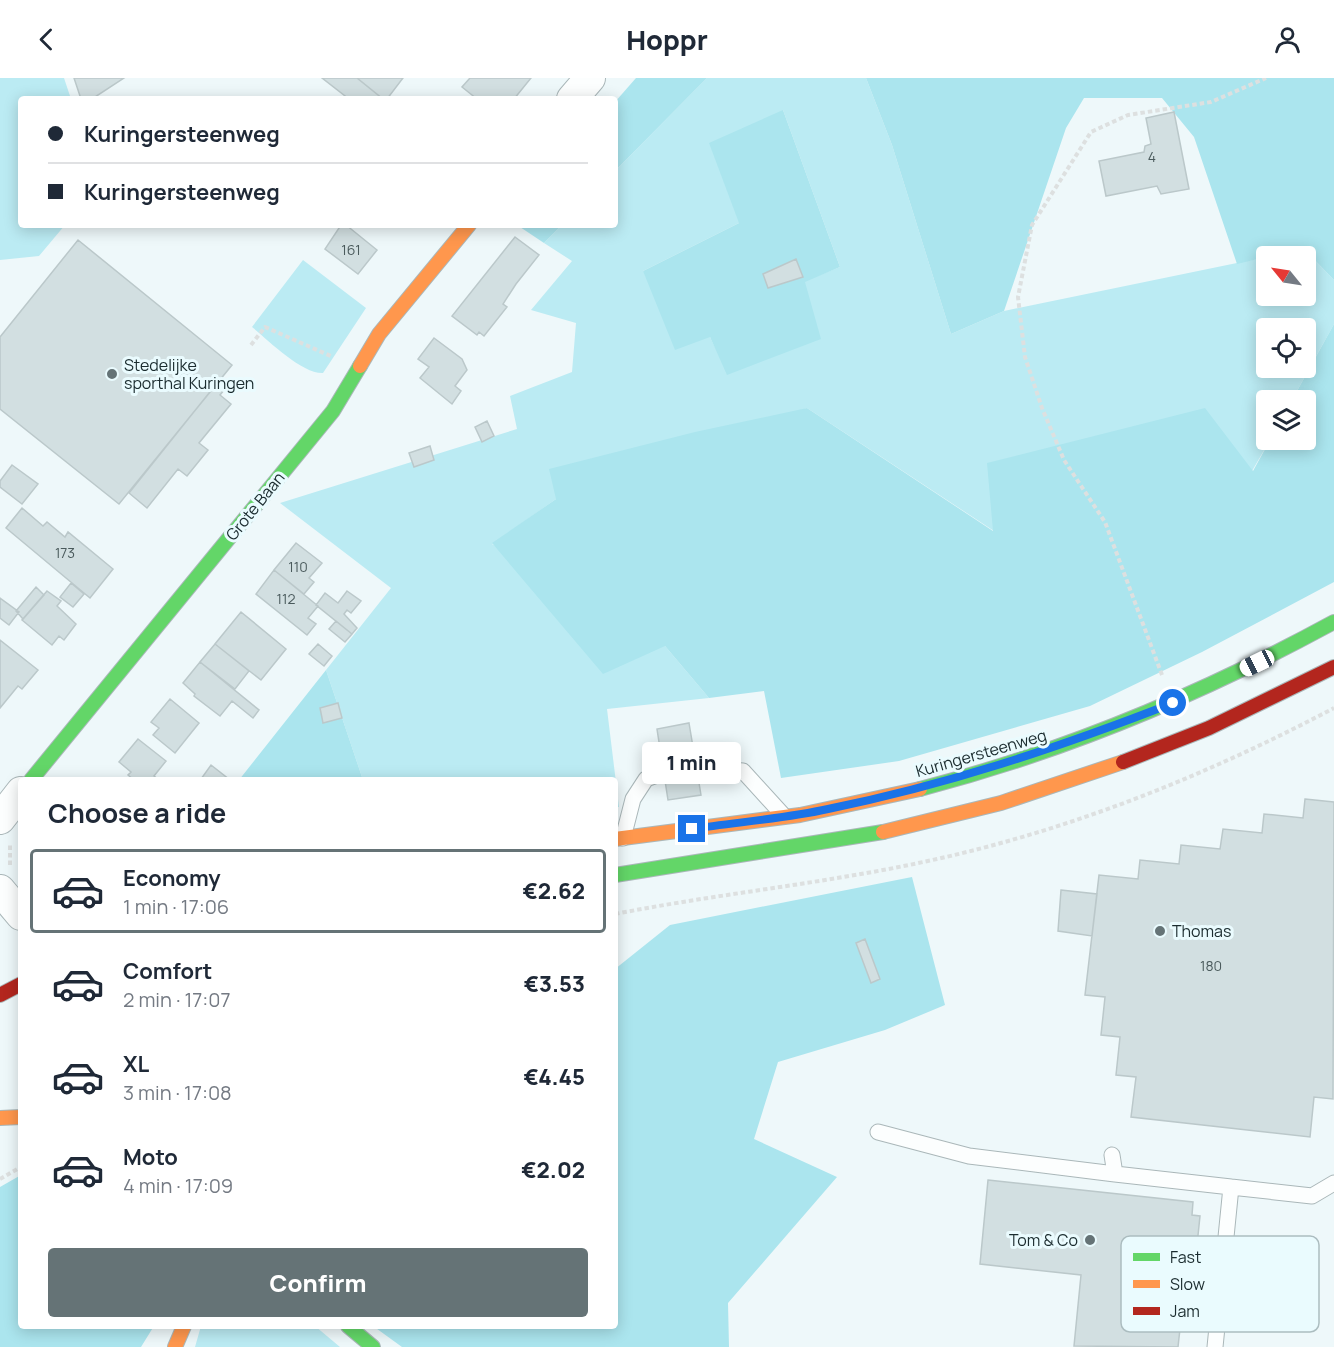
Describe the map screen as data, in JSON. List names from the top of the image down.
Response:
{
  "streets": {
    "main road": ["Grote Baan", "Kuringersteenweg"]
  },
  "places": ["Stedelijke sporthal Kuringen", "Thomas", "Tom & Co"],
  "house_numbers": [
    "4",
    "161",
    "173",
    "110",
    "112",
    "180"
  ],
  "legend": ["Fast", "Slow", "Jam"],
  "north": "top left",
  "page": {
    "header": "Hoppr",
    "banner": ["Kuringersteenweg", "Kuringersteenweg"],
    "bubble": "1 min",
    "heading": "Choose a ride",
    "list": [
      {
        "name": "Economy",
        "note": "1 min · 17:06",
        "value": "€2.62"
      },
      {
        "name": "Comfort",
        "note": "2 min · 17:07",
        "value": "€3.53"
      },
      {
        "name": "XL",
        "note": "3 min · 17:08",
        "value": "€4.45"
      },
      {
        "name": "Moto",
        "note": "4 min · 17:09",
        "value": "€2.02"
      }
    ],
    "buttons": "Confirm"
  }
}
